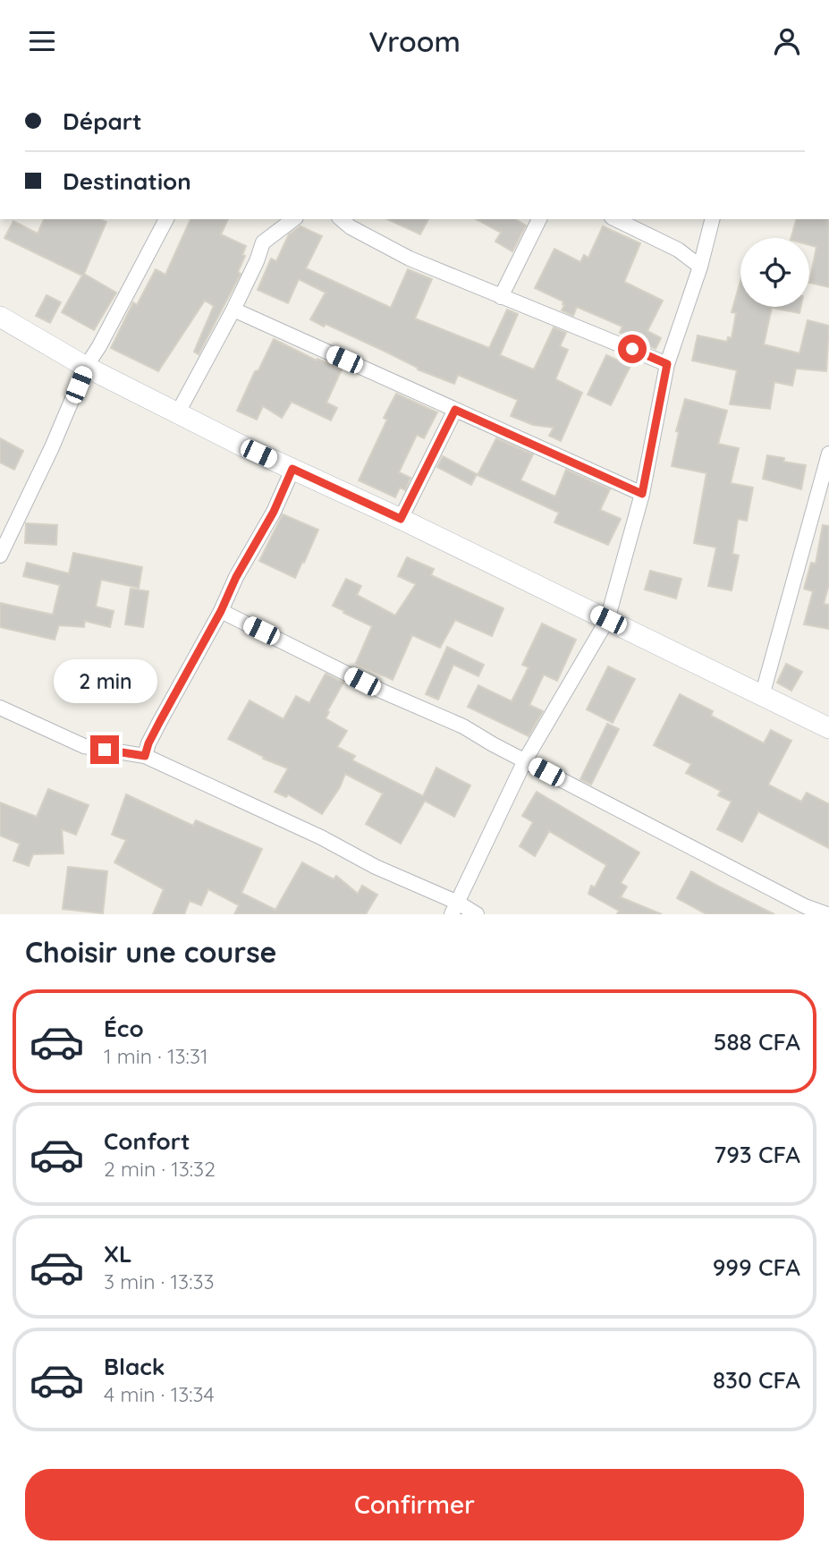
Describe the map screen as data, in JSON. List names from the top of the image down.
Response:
{
  "page": {
    "header": "Vroom",
    "banner": ["Départ", "Destination"],
    "bubble": "2 min",
    "heading": "Choisir une course",
    "list": [
      {
        "name": "Éco",
        "note": "1 min · 13:31",
        "value": "588 CFA"
      },
      {
        "name": "Confort",
        "note": "2 min · 13:32",
        "value": "793 CFA"
      },
      {
        "name": "XL",
        "note": "3 min · 13:33",
        "value": "999 CFA"
      },
      {
        "name": "Black",
        "note": "4 min · 13:34",
        "value": "830 CFA"
      }
    ],
    "buttons": "Confirmer"
  }
}
